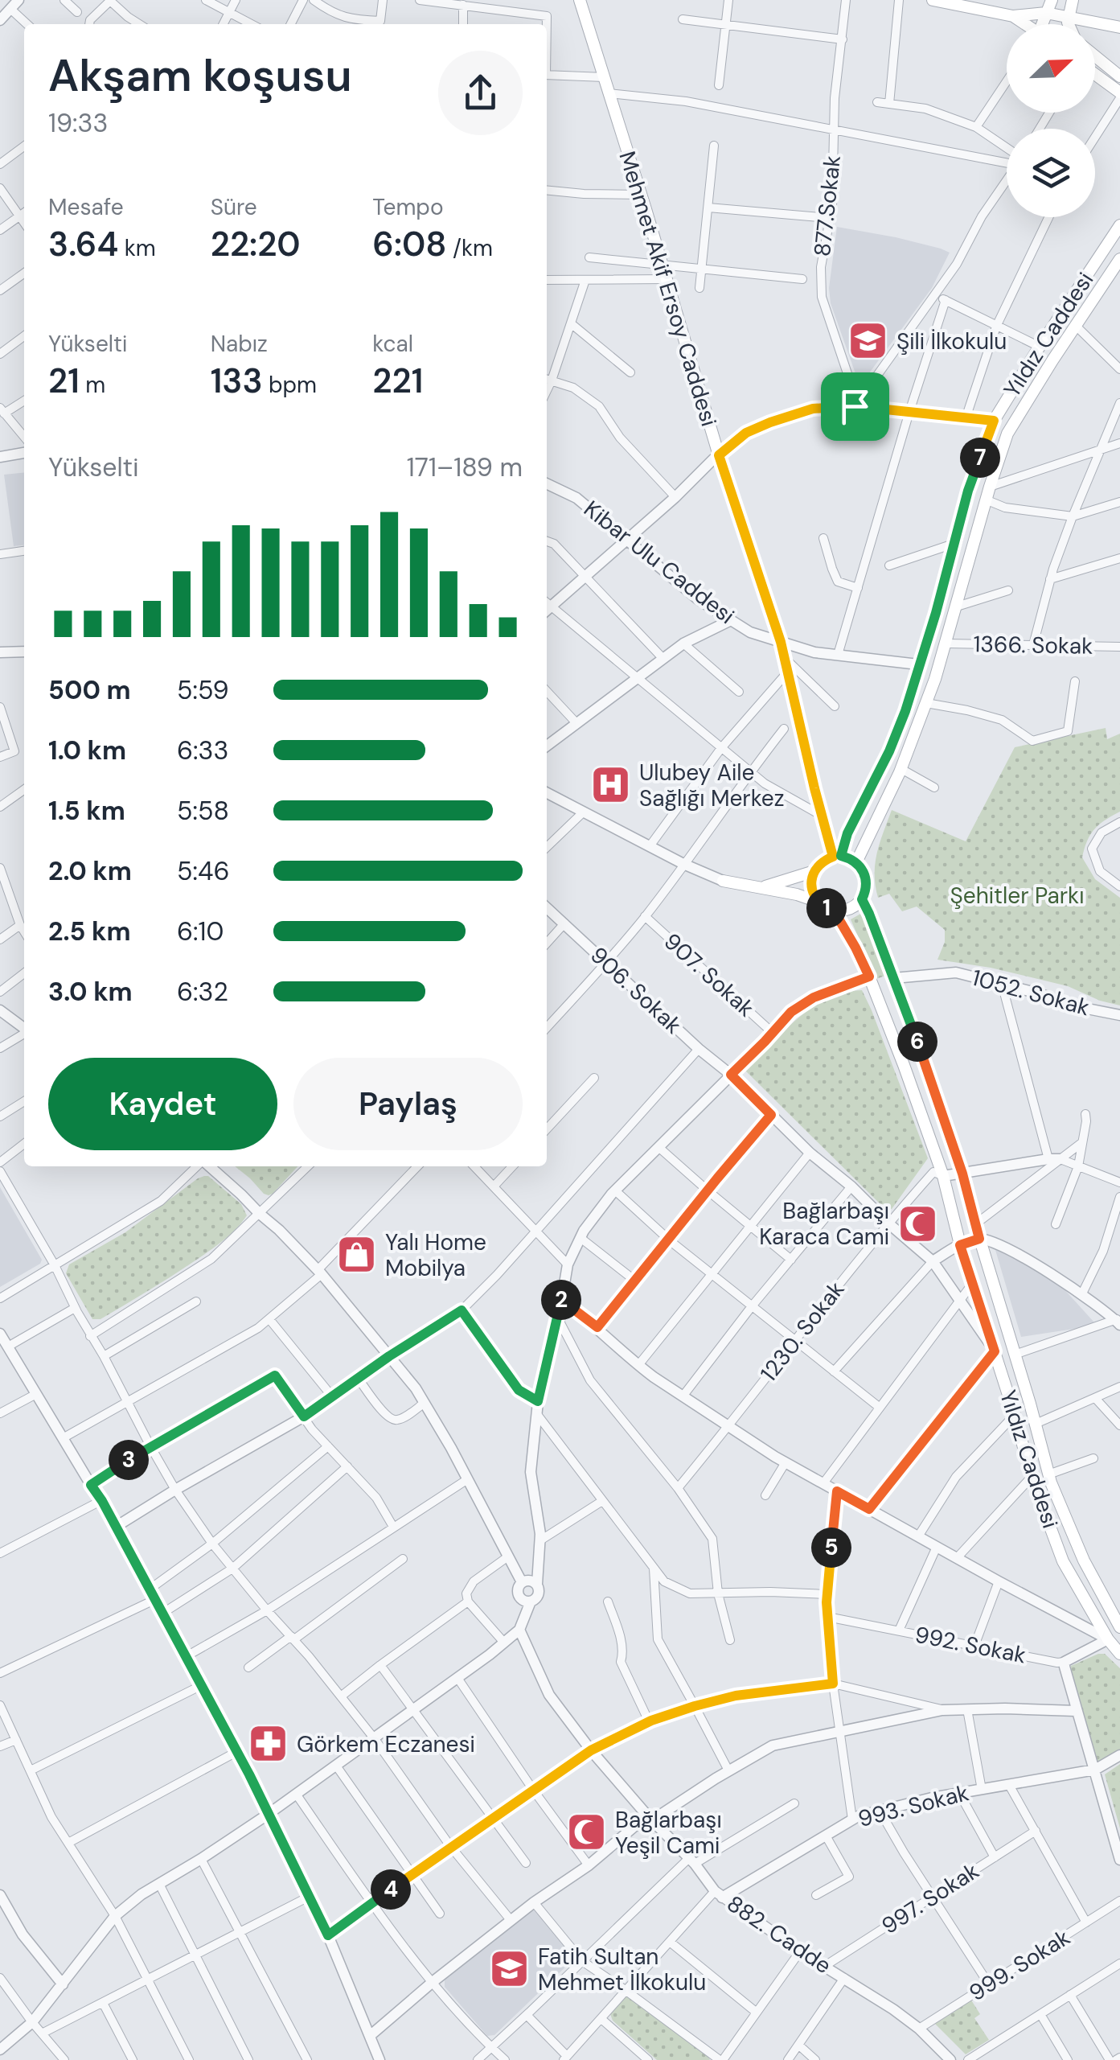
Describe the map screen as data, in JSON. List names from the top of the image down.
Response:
{
  "streets": {
    "main road": ["Mehmet Akif Ersoy Caddesi", "Yıldız Caddesi"],
    "street": [
      "877.Sokak",
      "Kibar Ulu Caddesi",
      "1366. Sokak",
      "907. Sokak",
      "906. Sokak",
      "1052. Sokak",
      "1230. Sokak",
      "992. Sokak",
      "993. Sokak",
      "997. Sokak",
      "882. Cadde",
      "999. Sokak"
    ]
  },
  "crossings": [
    ["Mehmet Akif Ersoy Caddesi", "Yıldız Caddesi"],
    ["Mehmet Akif Ersoy Caddesi", "Kibar Ulu Caddesi"],
    ["Yıldız Caddesi", "Kibar Ulu Caddesi"],
    ["Yıldız Caddesi", "1366. Sokak"],
    ["Yıldız Caddesi", "906. Sokak"],
    ["Yıldız Caddesi", "1052. Sokak"],
    ["Yıldız Caddesi", "1230. Sokak"],
    ["906. Sokak", "1230. Sokak"],
    ["993. Sokak", "882. Cadde"],
    ["997. Sokak", "882. Cadde"],
    ["882. Cadde", "999. Sokak"]
  ],
  "parks": ["Şehitler Parkı"],
  "places": {
    "school or university": ["Şili İlkokulu", "Fatih Sultan Mehmet İlkokulu"],
    "hospital": ["Ulubey Aile Sağlığı Merkez"],
    "mosque": ["Bağlarbaşı Karaca Cami", "Bağlarbaşı Yeşil Cami"],
    "shop": ["Yalı Home Mobilya"],
    "pharmacy": ["Görkem Eczanesi"]
  },
  "north": "top right",
  "page": {
    "heading": ["Akşam koşusu", "19:33"],
    "stats": [
      ["Mesafe", "3.64 km"],
      ["Süre", "22:20"],
      ["Tempo", "6:08 /km"],
      ["Yükselti", "21 m"],
      ["Nabız", "133 bpm"],
      ["kcal", "221"]
    ],
    "chart": ["Yükselti", "171–189 m"],
    "pins": [
      "7",
      "1",
      "6",
      "2",
      "3",
      "5",
      "4"
    ],
    "list": [
      {
        "name": "500 m",
        "note": "5:59"
      },
      {
        "name": "1.0 km",
        "note": "6:33"
      },
      {
        "name": "1.5 km",
        "note": "5:58"
      },
      {
        "name": "2.0 km",
        "note": "5:46"
      },
      {
        "name": "2.5 km",
        "note": "6:10"
      },
      {
        "name": "3.0 km",
        "note": "6:32"
      }
    ],
    "buttons": ["Kaydet", "Paylaş"]
  }
}
